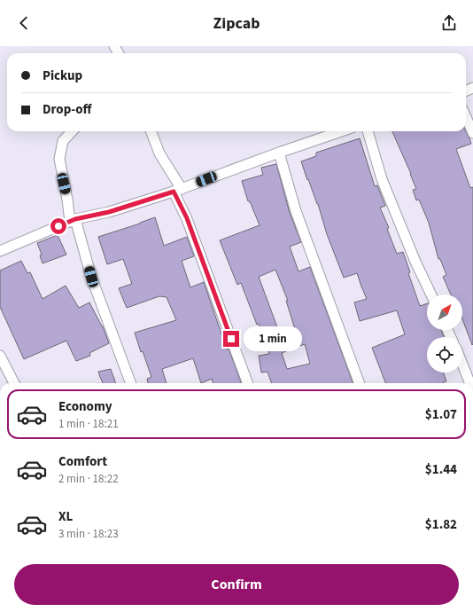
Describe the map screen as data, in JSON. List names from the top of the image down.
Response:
{
  "north": "top right",
  "page": {
    "header": "Zipcab",
    "banner": ["Pickup", "Drop-off"],
    "bubble": "1 min",
    "list": [
      {
        "name": "Economy",
        "note": "1 min · 18:21",
        "value": "$1.07"
      },
      {
        "name": "Comfort",
        "note": "2 min · 18:22",
        "value": "$1.44"
      },
      {
        "name": "XL",
        "note": "3 min · 18:23",
        "value": "$1.82"
      }
    ],
    "buttons": "Confirm"
  }
}
